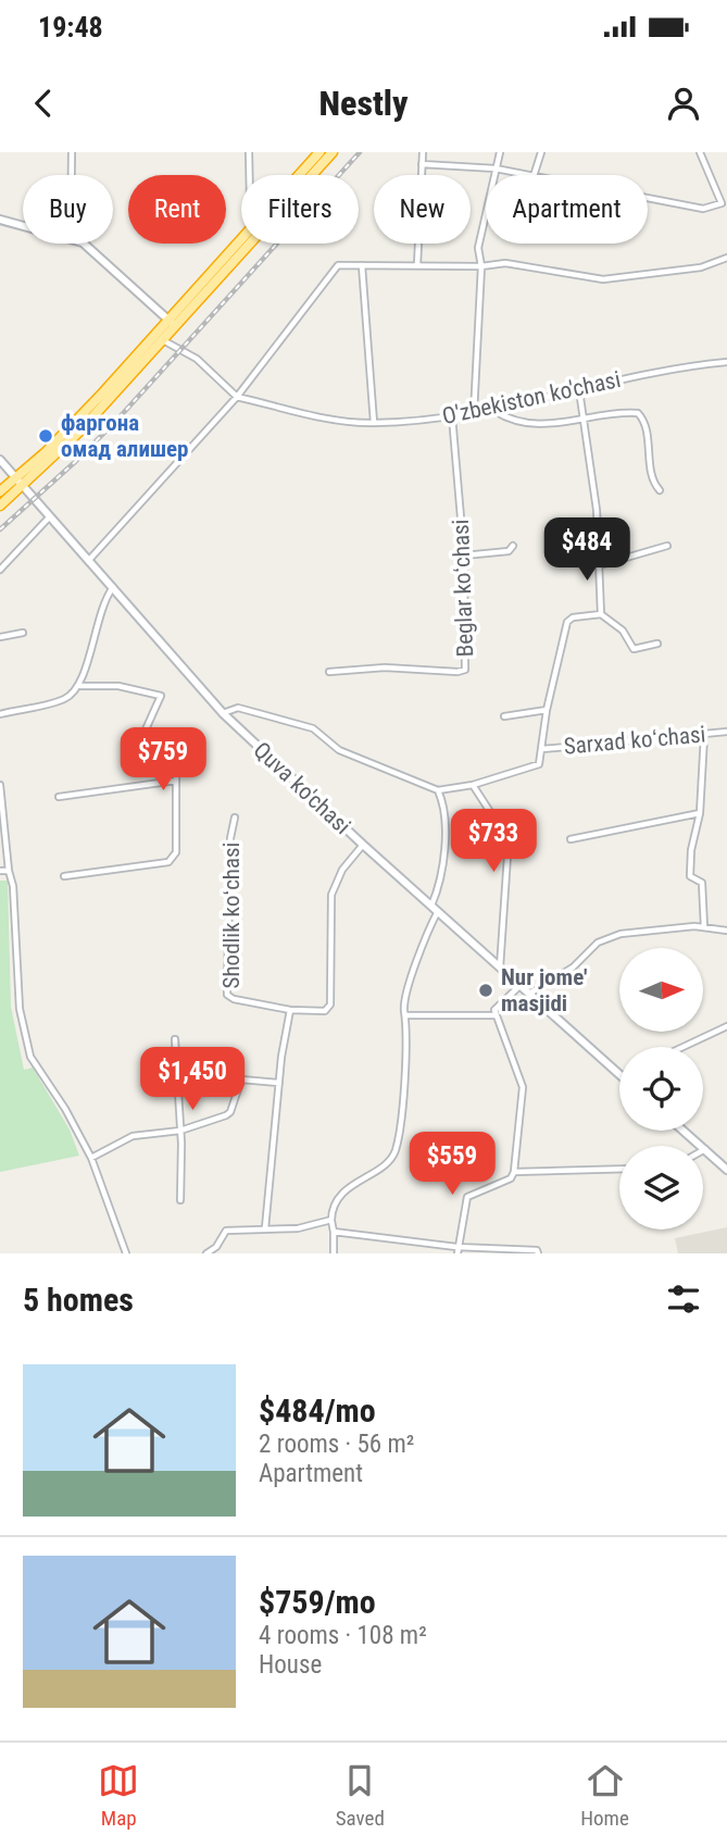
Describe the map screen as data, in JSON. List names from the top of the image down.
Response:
{
  "streets": {
    "main road": ["Quva ko'chasi"],
    "street": [
      "O'zbekiston ko'chasi",
      "Beglar koʻchasi",
      "Sarxad koʻchasi",
      "Shodlik koʻchasi"
    ]
  },
  "crossings": [
    ["O'zbekiston ko'chasi", "Beglar koʻchasi"],
    ["Quva ko'chasi", "Shodlik koʻchasi"]
  ],
  "places": ["фаргона омад алишер", "Nur jome' masjidi"],
  "north": "right",
  "page": {
    "status": "19:48",
    "header": "Nestly",
    "chip": [
      "Buy",
      "Rent",
      "Filters",
      "New",
      "Apartment"
    ],
    "price": [
      "$484",
      "$759",
      "$733",
      "$1,450",
      "$559"
    ],
    "heading": "5 homes",
    "list": [
      {
        "name": "$484/mo",
        "note": "2 rooms · 56 m² · Apartment"
      },
      {
        "name": "$759/mo",
        "note": "4 rooms · 108 m² · House"
      }
    ],
    "tabs": ["Map", "Saved", "Home"]
  }
}
